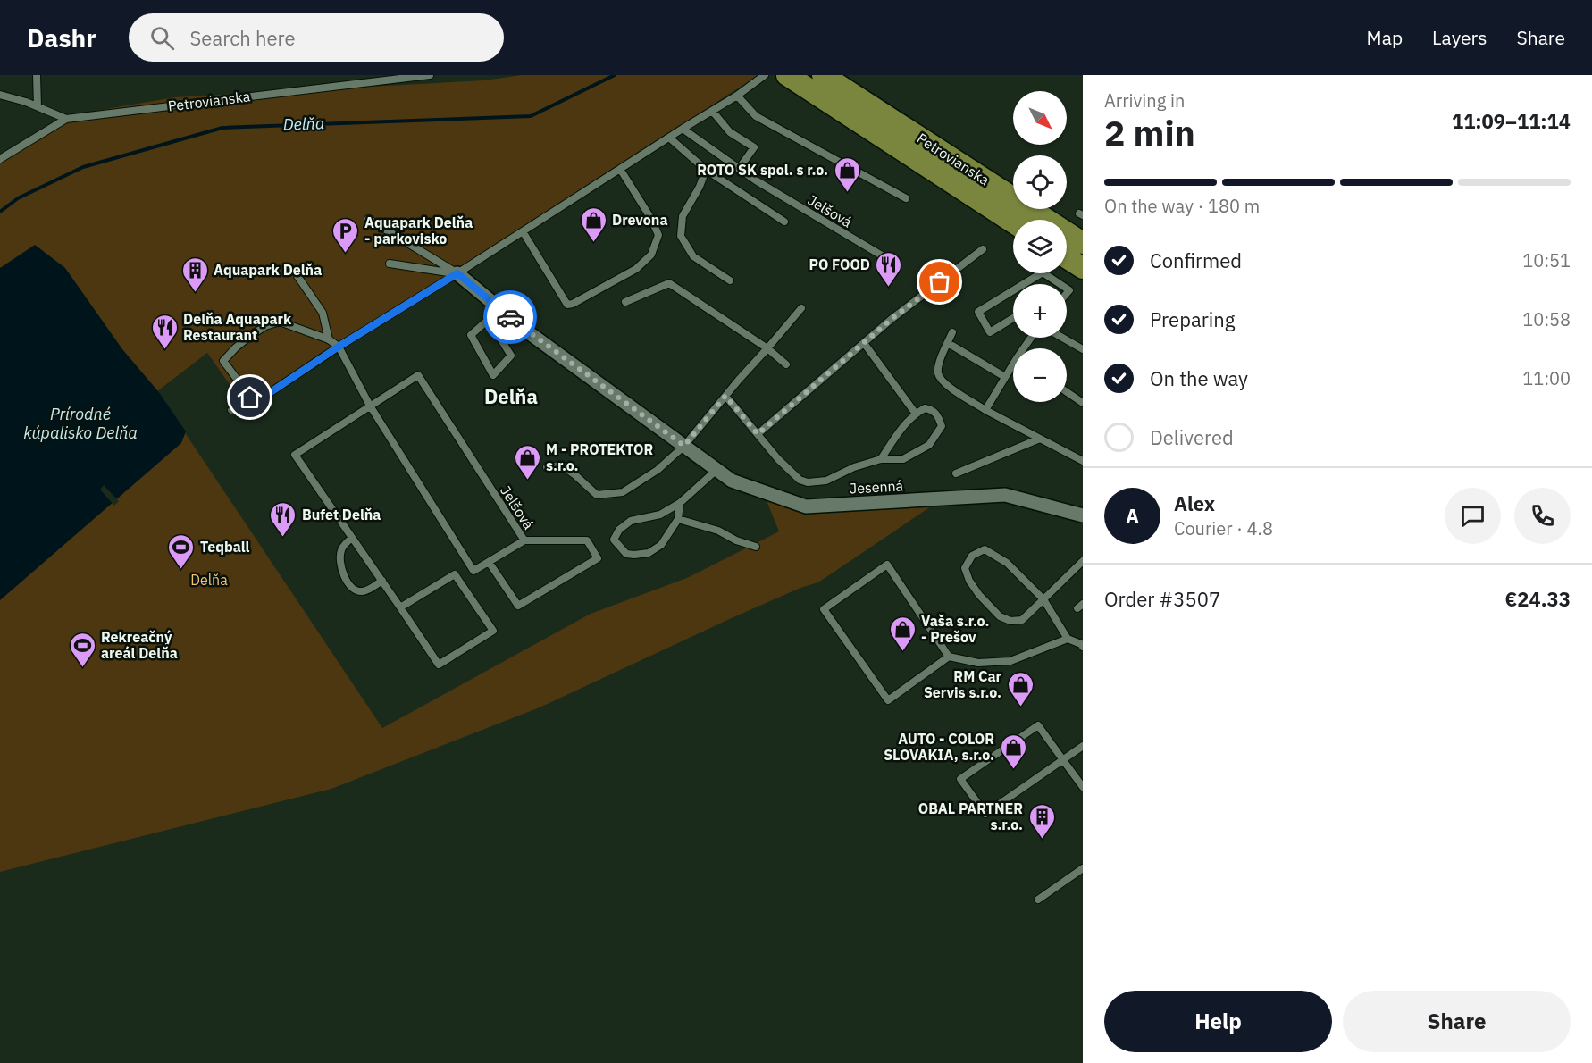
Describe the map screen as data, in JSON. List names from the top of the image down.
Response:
{
  "streets": {
    "main road": ["Petrovianska"],
    "street": ["Jesenná"],
    "lane": ["Jelšová"]
  },
  "districts": ["Delňa"],
  "water": ["Delňa", "Prírodné kúpalisko Delňa"],
  "parks": ["Delňa"],
  "places": {
    "shop": [
      "ROTO SK spol. s r.o.",
      "Drevona",
      "M - PROTEKTOR s.r.o.",
      "Vaša s.r.o. - Prešov",
      "RM Car Servis s.r.o.",
      "AUTO - COLOR SLOVAKIA, s.r.o."
    ],
    "parking": ["Aquapark Delňa - parkovisko"],
    "restaurant": ["PO FOOD", "Delňa Aquapark Restaurant", "Bufet Delňa"],
    "building": ["Aquapark Delňa", "OBAL PARTNER s.r.o."],
    "sports": ["Teqball", "Rekreačný areál Delňa"]
  },
  "north": "bottom right",
  "page": {
    "header": "Dashr",
    "search": "Search here",
    "nav": ["Map", "Layers", "Share"],
    "heading": ["2 min", "Arriving in", "11:09–11:14"],
    "panel": [
      "Alex",
      "Courier · 4.8",
      "Order #3507",
      "€24.33"
    ],
    "map_buttons": ["+", "−"],
    "bar": "On the way · 180 m",
    "list": [
      ["Confirmed", "10:51"],
      ["Preparing", "10:58"],
      ["On the way", "11:00"],
      "Delivered"
    ],
    "round": "A",
    "buttons": ["Help", "Share"]
  }
}
